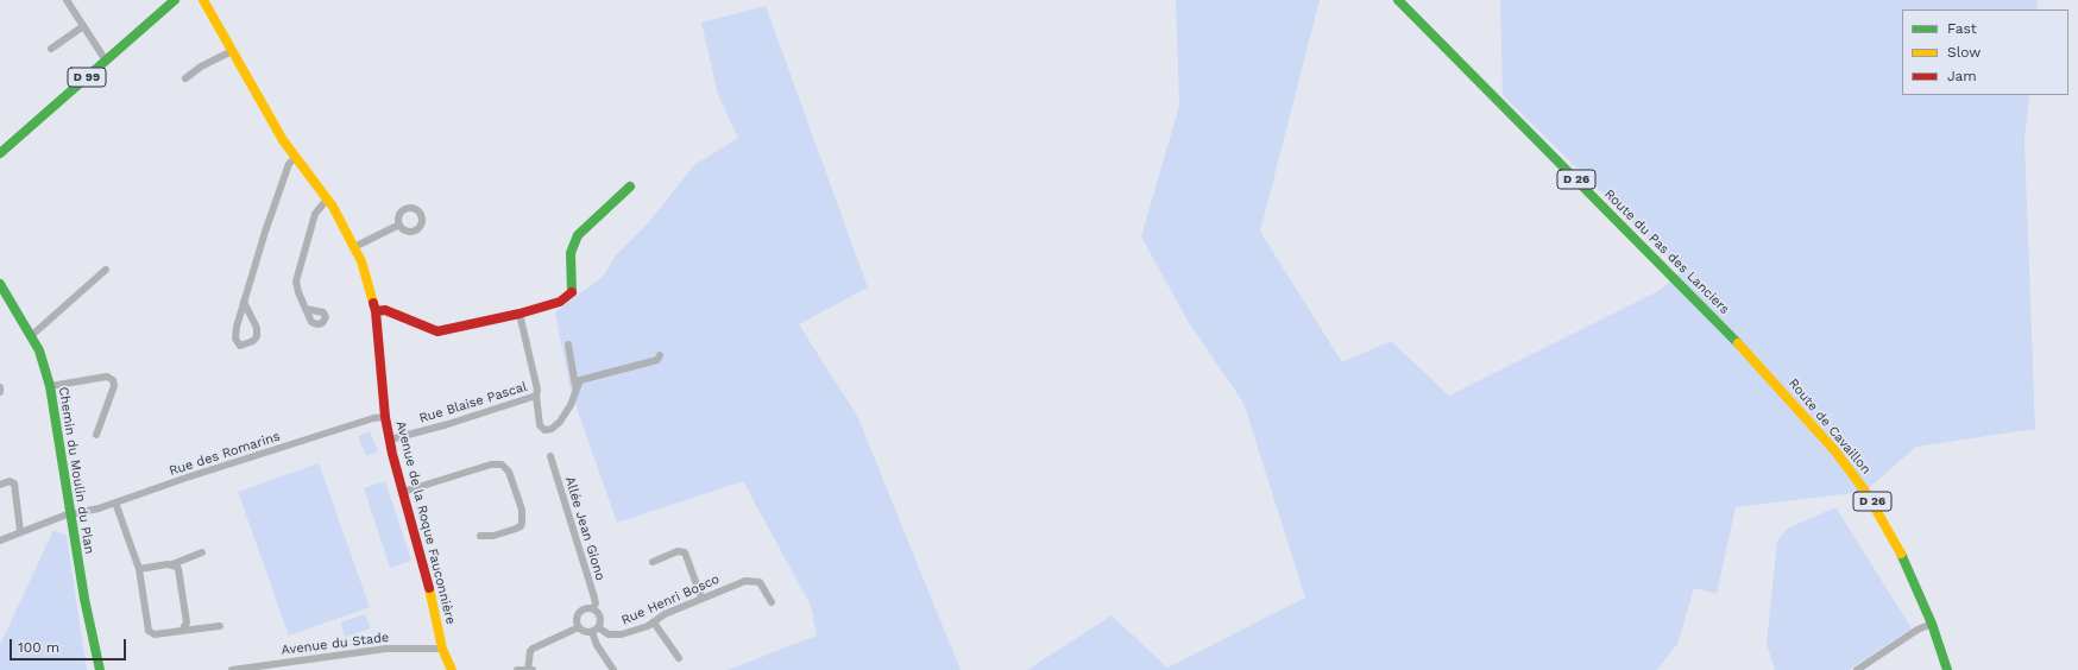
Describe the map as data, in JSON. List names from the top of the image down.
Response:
{
  "streets": {
    "street": [
      "D 99",
      "D 26",
      "Route du Pas des Lanciers",
      "Rue Blaise Pascal",
      "Route de Cavaillon",
      "Rue des Romarins",
      "Chemin du Moulin du Plan",
      "Avenue de la Roque Fauconnière",
      "Allée Jean Giono",
      "Rue Henri Bosco",
      "Avenue du Stade"
    ]
  },
  "crossings": [
    ["Route du Pas des Lanciers", "Route de Cavaillon"],
    ["Rue Blaise Pascal", "Avenue de la Roque Fauconnière"],
    ["Rue des Romarins", "Chemin du Moulin du Plan"],
    ["Rue des Romarins", "Avenue de la Roque Fauconnière"],
    ["Avenue de la Roque Fauconnière", "Avenue du Stade"],
    ["Allée Jean Giono", "Rue Henri Bosco"]
  ],
  "legend": ["Fast", "Slow", "Jam"],
  "scale_bar": "100 m"
}
